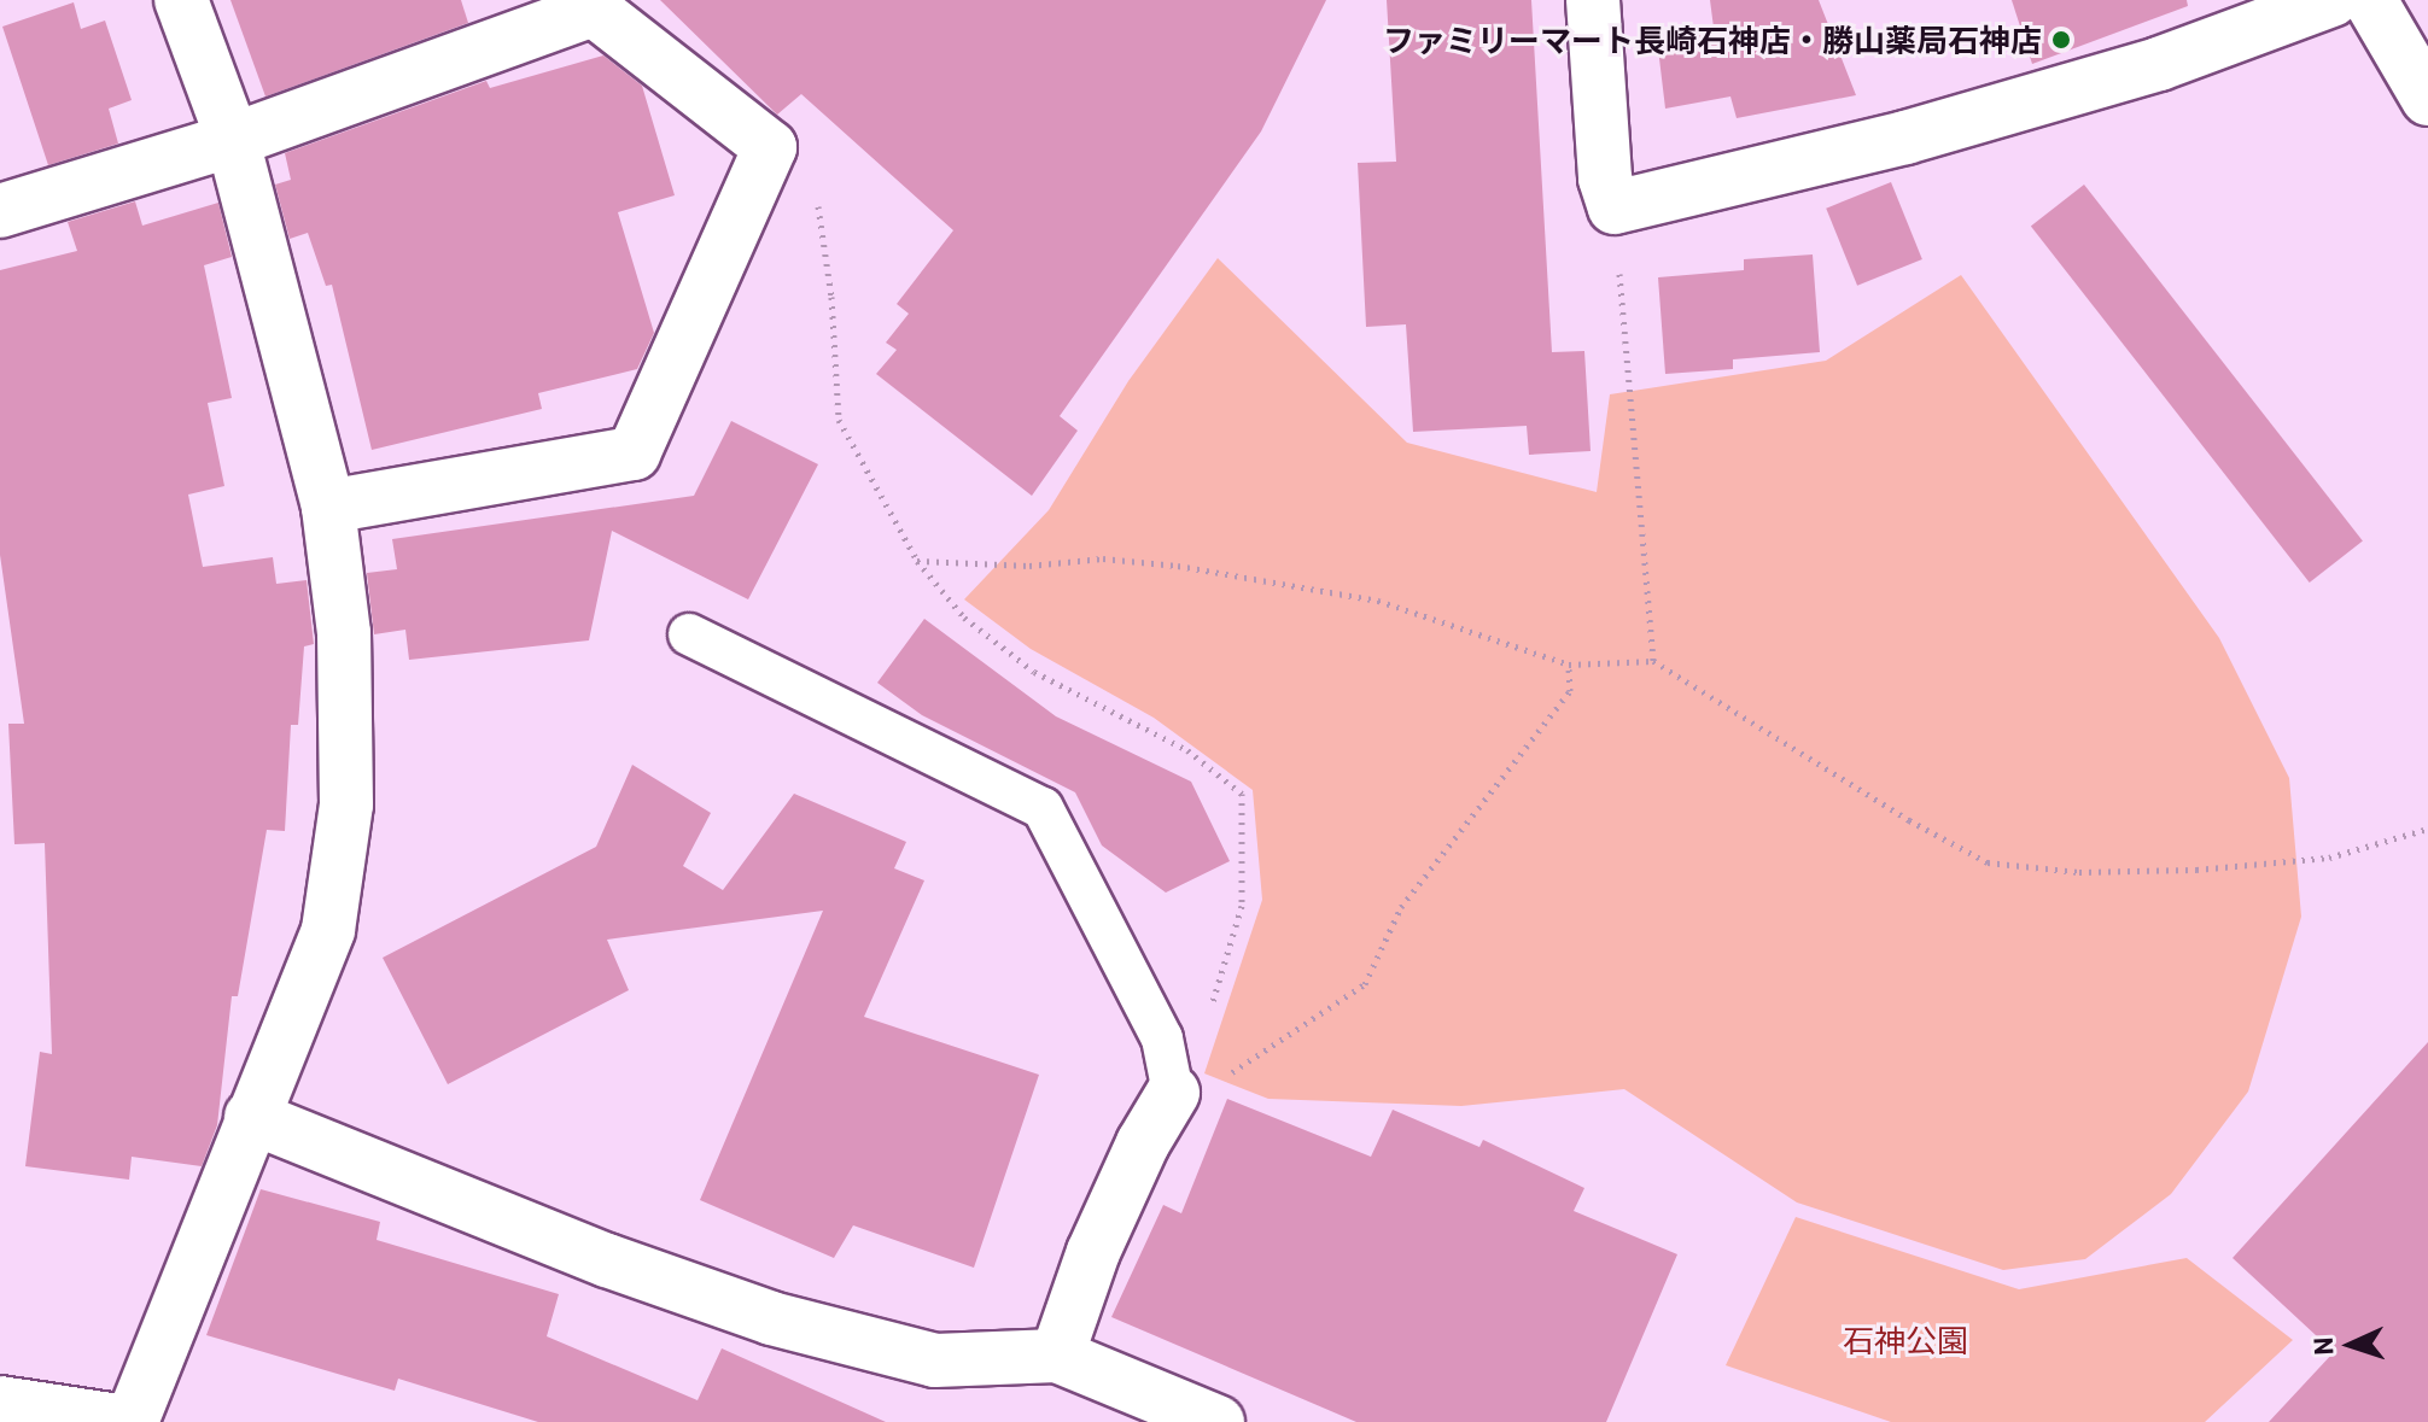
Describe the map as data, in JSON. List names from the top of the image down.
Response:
{
  "parks": ["石神公園"],
  "places": ["ファミリーマート長崎石神店・勝山薬局石神店"],
  "north": "left"
}
